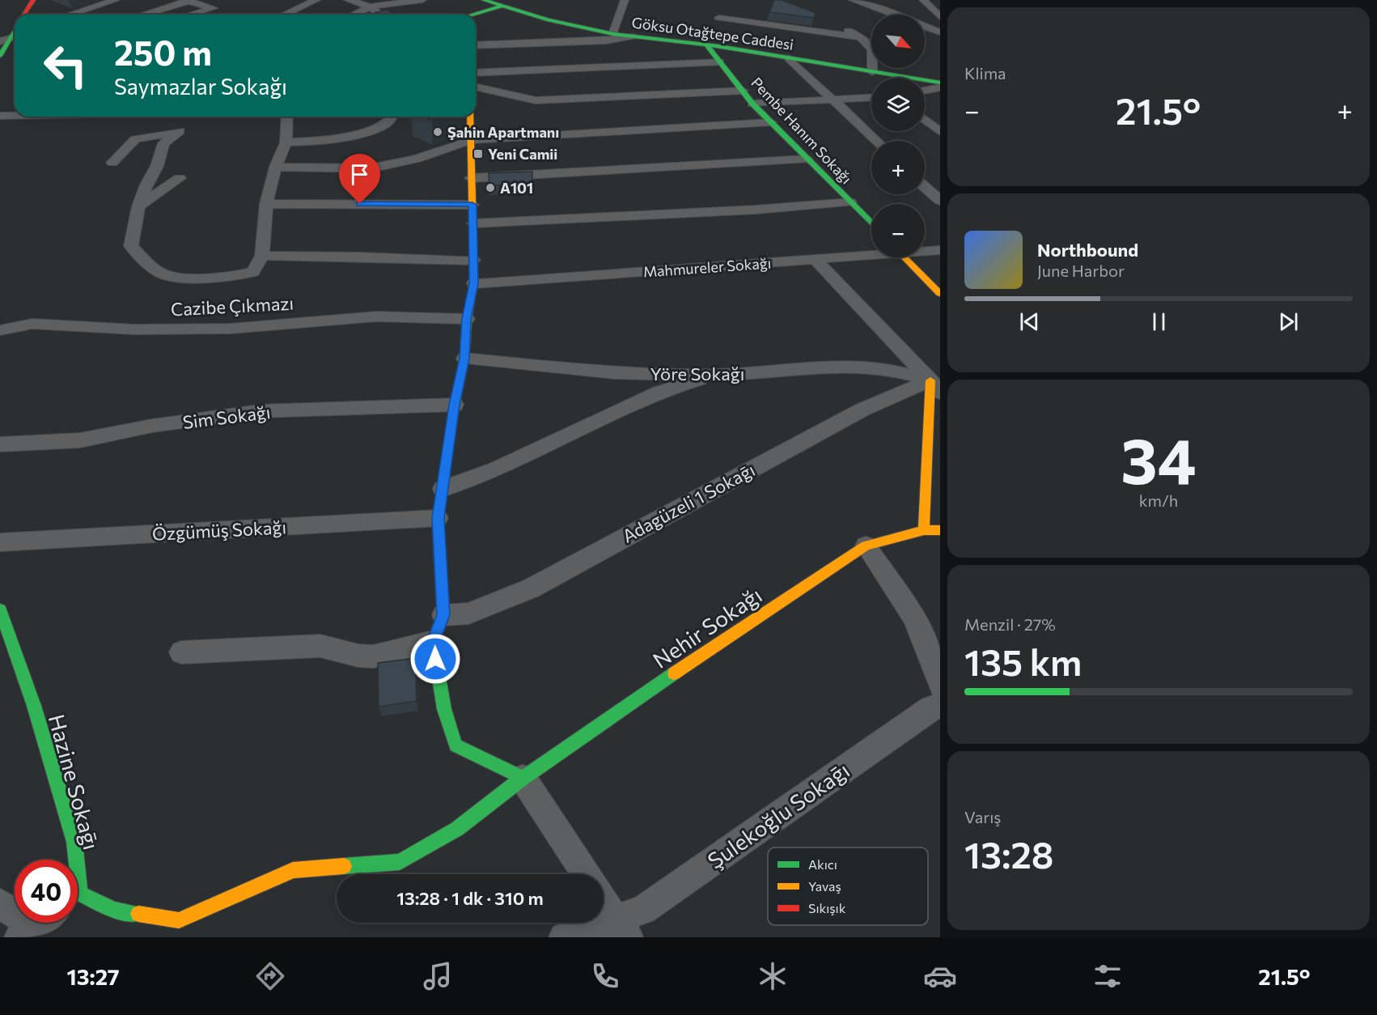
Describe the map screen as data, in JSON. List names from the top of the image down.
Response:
{
  "streets": {
    "street": [
      "Göksu Otağtepe Caddesi",
      "Pembe Hanım Sokağı",
      "Mahmureler Sokağı",
      "Cazibe Çıkmazı",
      "Yöre Sokağı",
      "Sim Sokağı",
      "Adagüzeli 1 Sokaḡı",
      "Özgümüş Sokağı",
      "Nehir Sokağı",
      "Hazine Sokaḡı",
      "Şulekoğlu Sokaḡı"
    ]
  },
  "crossings": [
    ["Göksu Otağtepe Caddesi", "Pembe Hanım Sokağı"],
    ["Yöre Sokağı", "Adagüzeli 1 Sokaḡı"],
    ["Nehir Sokağı", "Hazine Sokaḡı"]
  ],
  "places": {
    "other": ["Şahin Apartmanı", "A101"],
    "transit": ["Yeni Camii"]
  },
  "legend": ["Akıcı", "Yavaş", "Sıkışık"],
  "north": "bottom right",
  "page": {
    "tile": [
      "Klima",
      ["34", "km/h"],
      ["Menzil · 27%", "135 km"],
      ["Varış", "13:28"]
    ],
    "map_buttons": ["+", "−"],
    "turn": ["250 m", "Saymazlar Sokağı"],
    "heat": ["−", "21.5°", "+"],
    "song": ["Northbound", "June Harbor"],
    "limit": "40",
    "trip": "13:28 · 1 dk · 310 m",
    "tabs": ["13:27", "21.5°"]
  }
}
